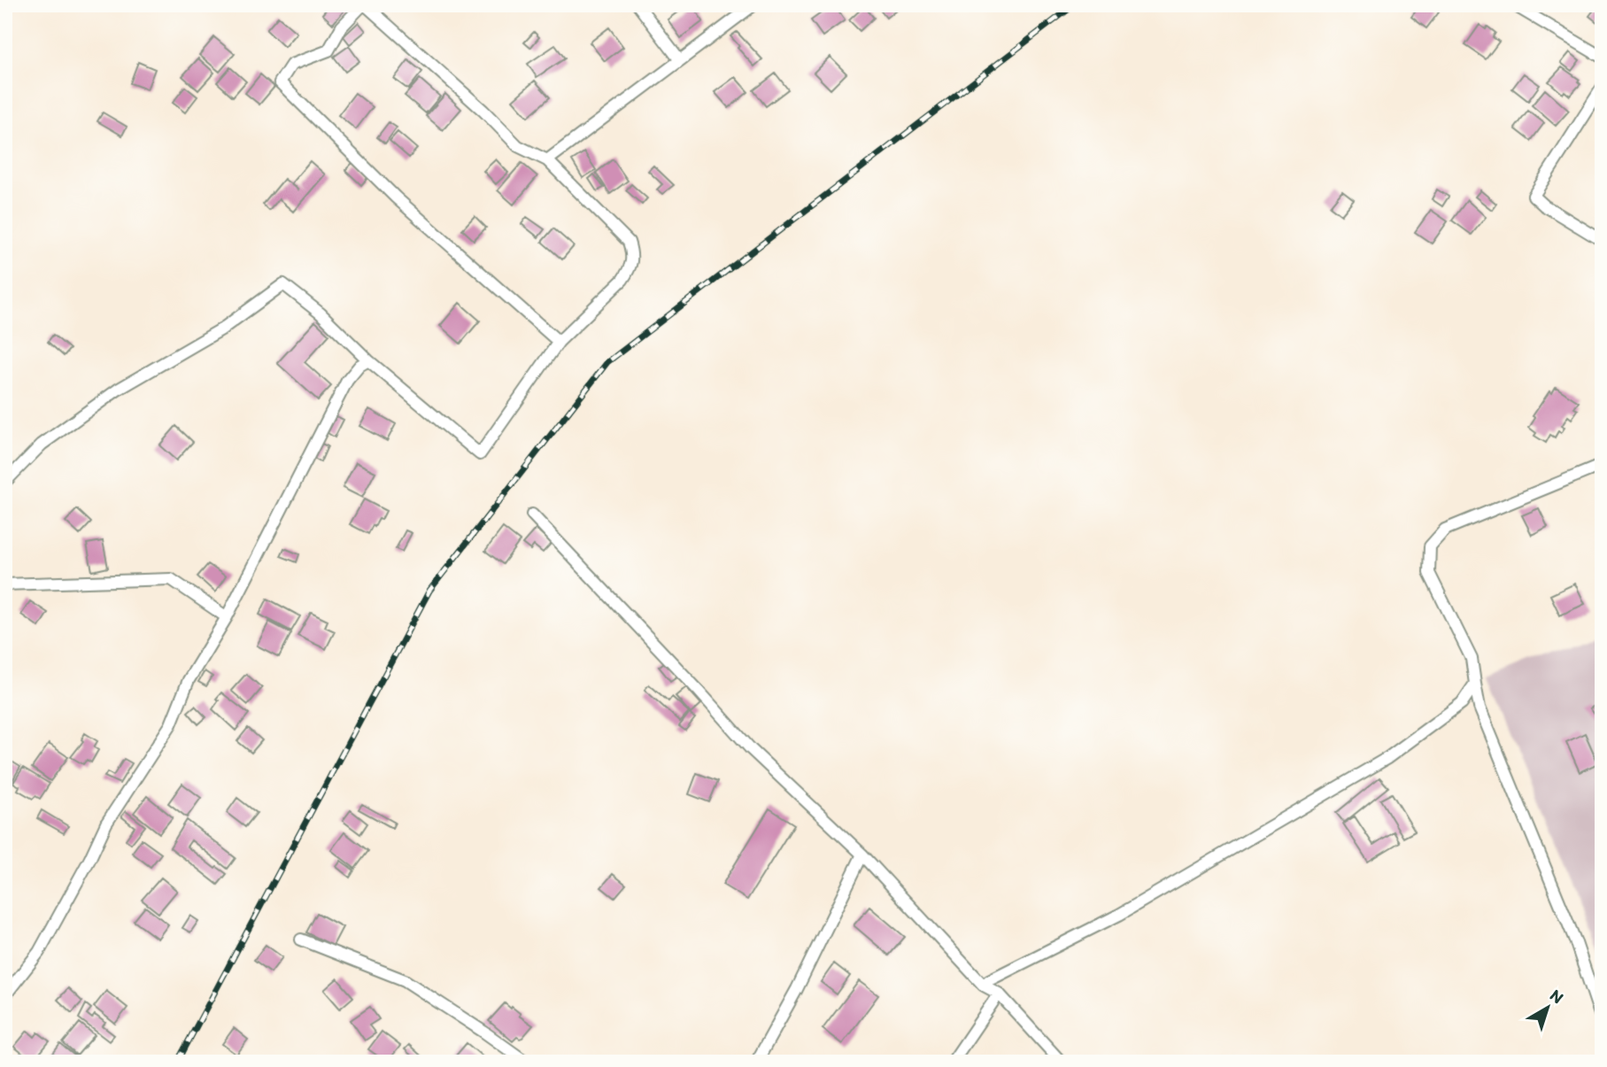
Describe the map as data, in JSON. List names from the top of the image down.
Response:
{
  "north": "top right"
}
